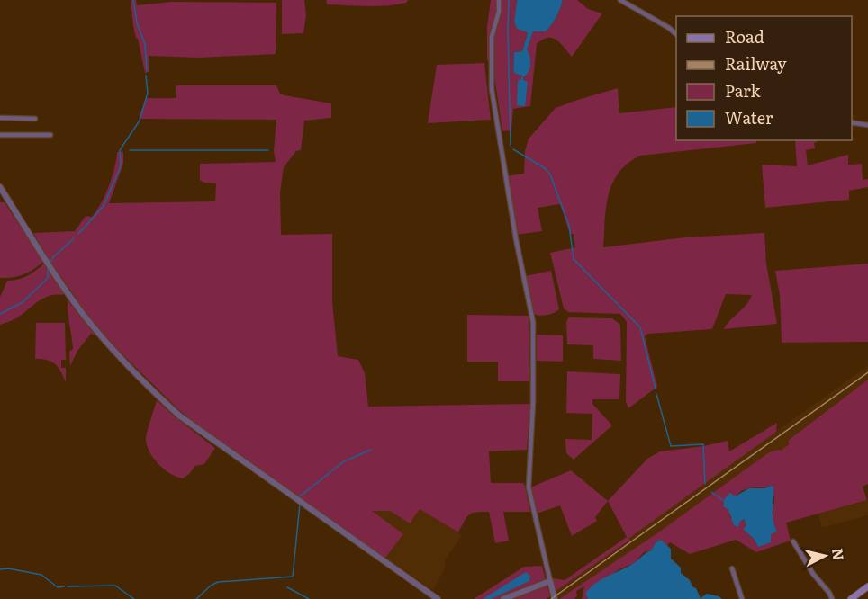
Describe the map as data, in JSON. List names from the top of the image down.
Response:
{
  "legend": [
    "Road",
    "Railway",
    "Park",
    "Water"
  ],
  "north": "right"
}
